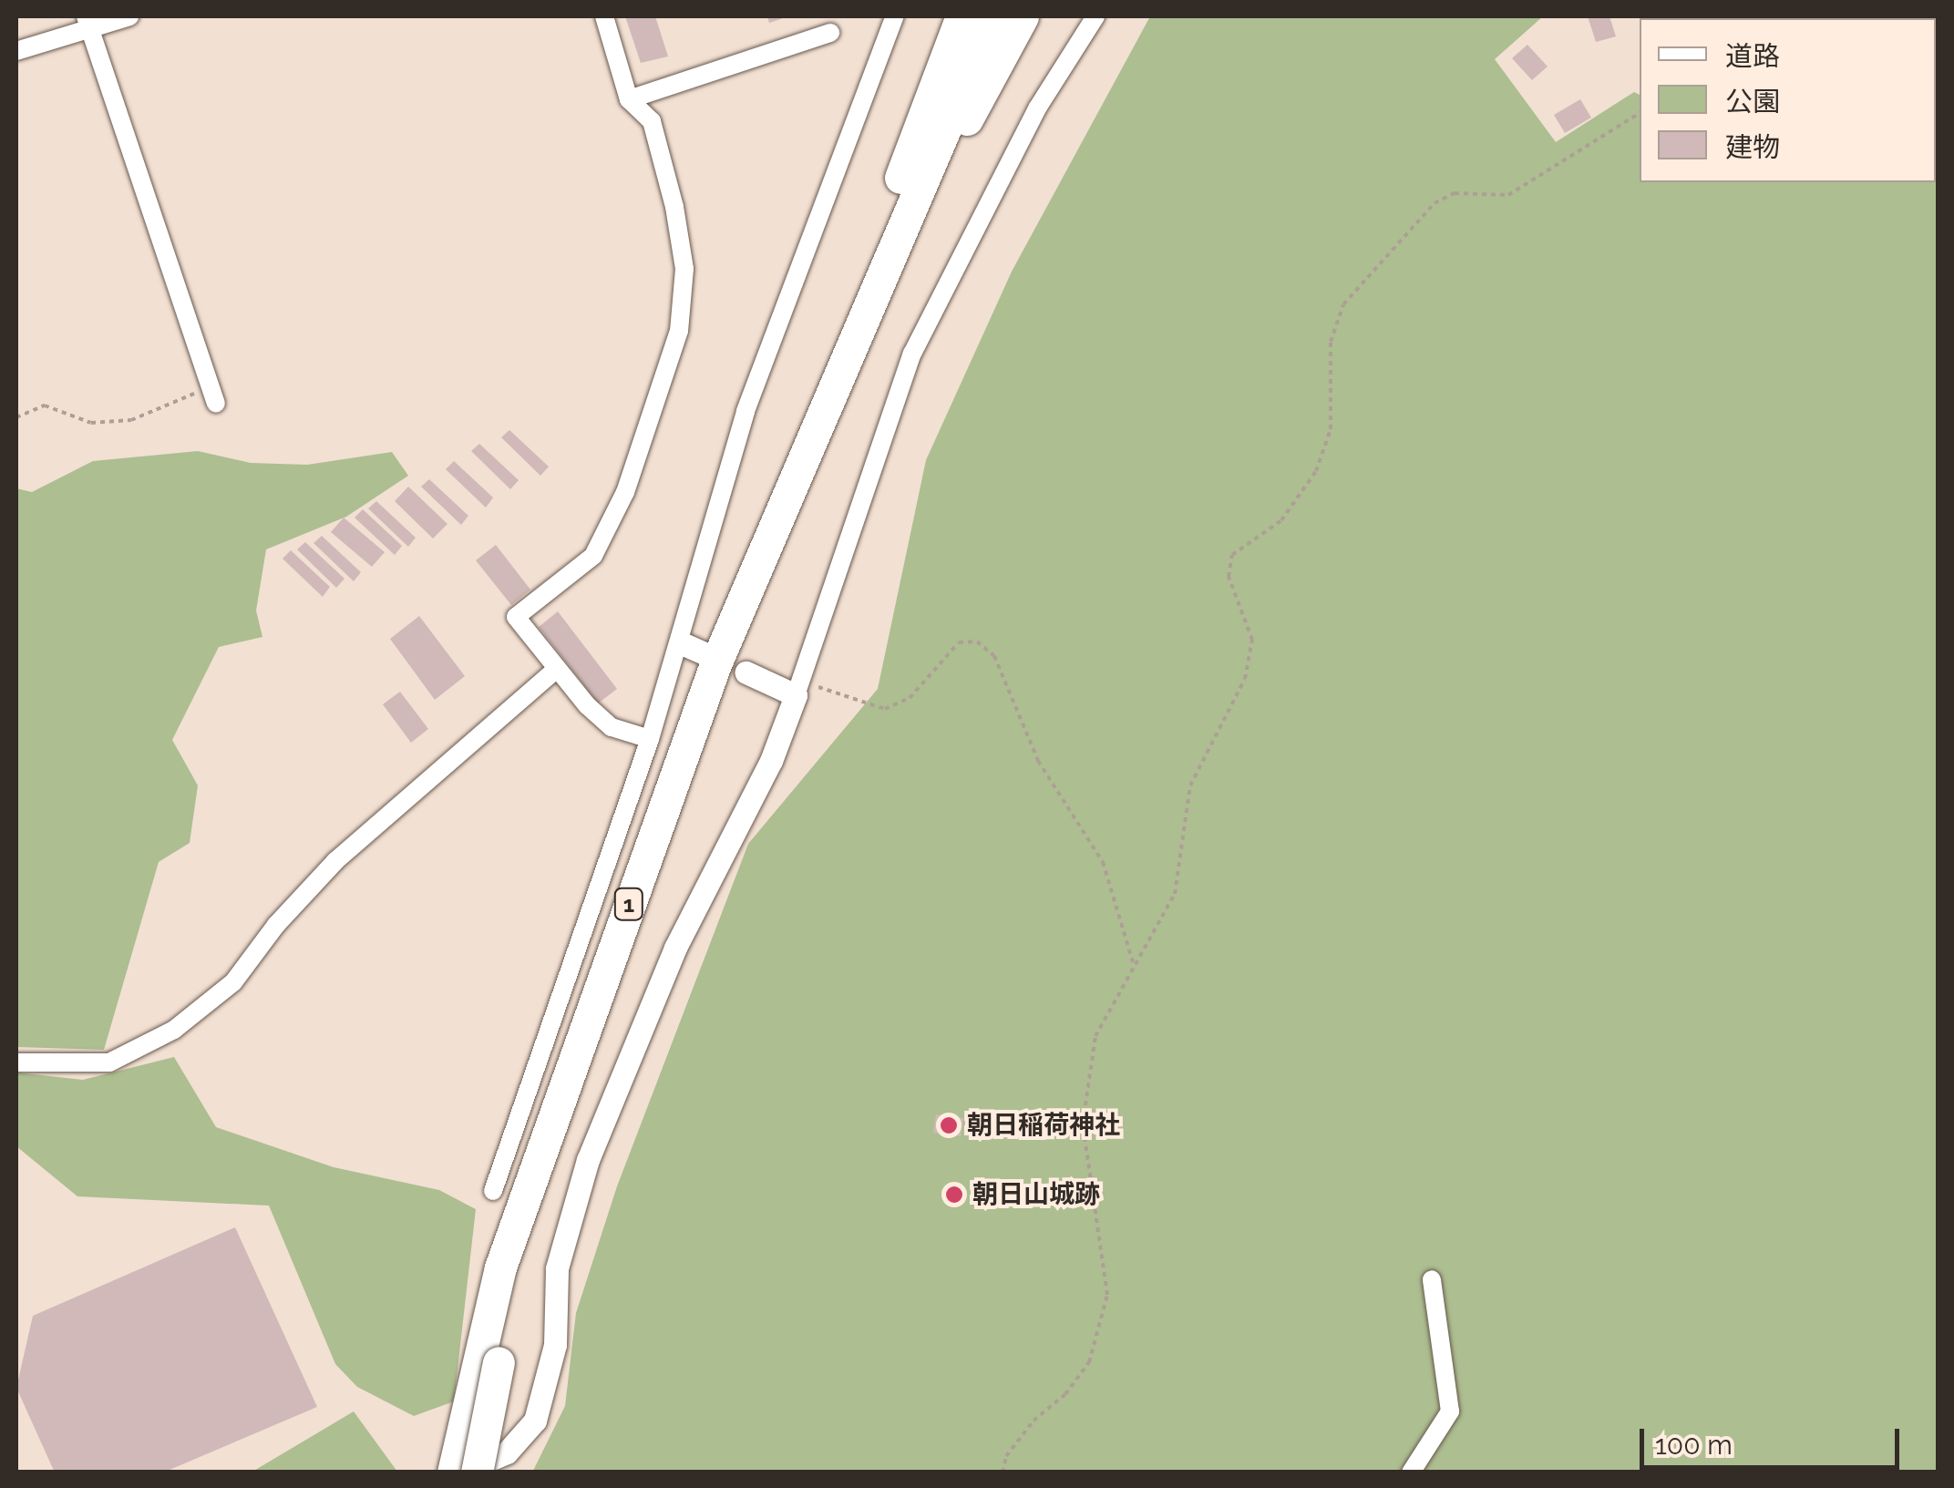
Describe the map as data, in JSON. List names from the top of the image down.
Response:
{
  "streets": {
    "highway": ["1"]
  },
  "places": ["朝日稲荷神社", "朝日山城跡"],
  "legend": ["道路", "公園", "建物"],
  "scale_bar": "100 m"
}
